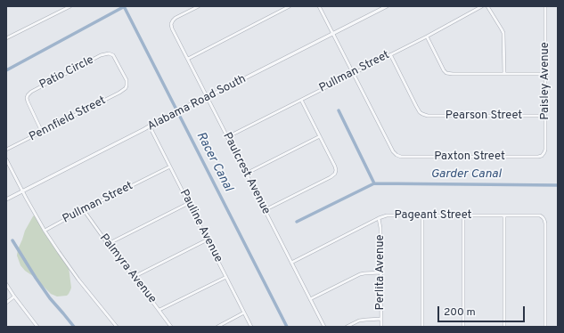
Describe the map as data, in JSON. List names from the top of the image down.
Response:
{
  "streets": {
    "street": [
      "Pullman Street",
      "Patio Circle",
      "Paisley Avenue",
      "Alabama Road South",
      "Pearson Street",
      "Pennfield Street",
      "Paxton Street",
      "Paulcrest Avenue",
      "Pageant Street",
      "Pauline Avenue",
      "Palmyra Avenue",
      "Perlita Avenue"
    ]
  },
  "crossings": [
    ["Pullman Street", "Pearson Street"],
    ["Pullman Street", "Paxton Street"],
    ["Pullman Street", "Paulcrest Avenue"],
    ["Pullman Street", "Pauline Avenue"],
    ["Pullman Street", "Palmyra Avenue"],
    ["Patio Circle", "Pennfield Street"],
    ["Paisley Avenue", "Pearson Street"],
    ["Paisley Avenue", "Paxton Street"],
    ["Alabama Road South", "Paulcrest Avenue"],
    ["Alabama Road South", "Pauline Avenue"],
    ["Paulcrest Avenue", "Pageant Street"],
    ["Pageant Street", "Perlita Avenue"]
  ],
  "water": ["Racer Canal", "Garder Canal"],
  "scale_bar": "200 m"
}
